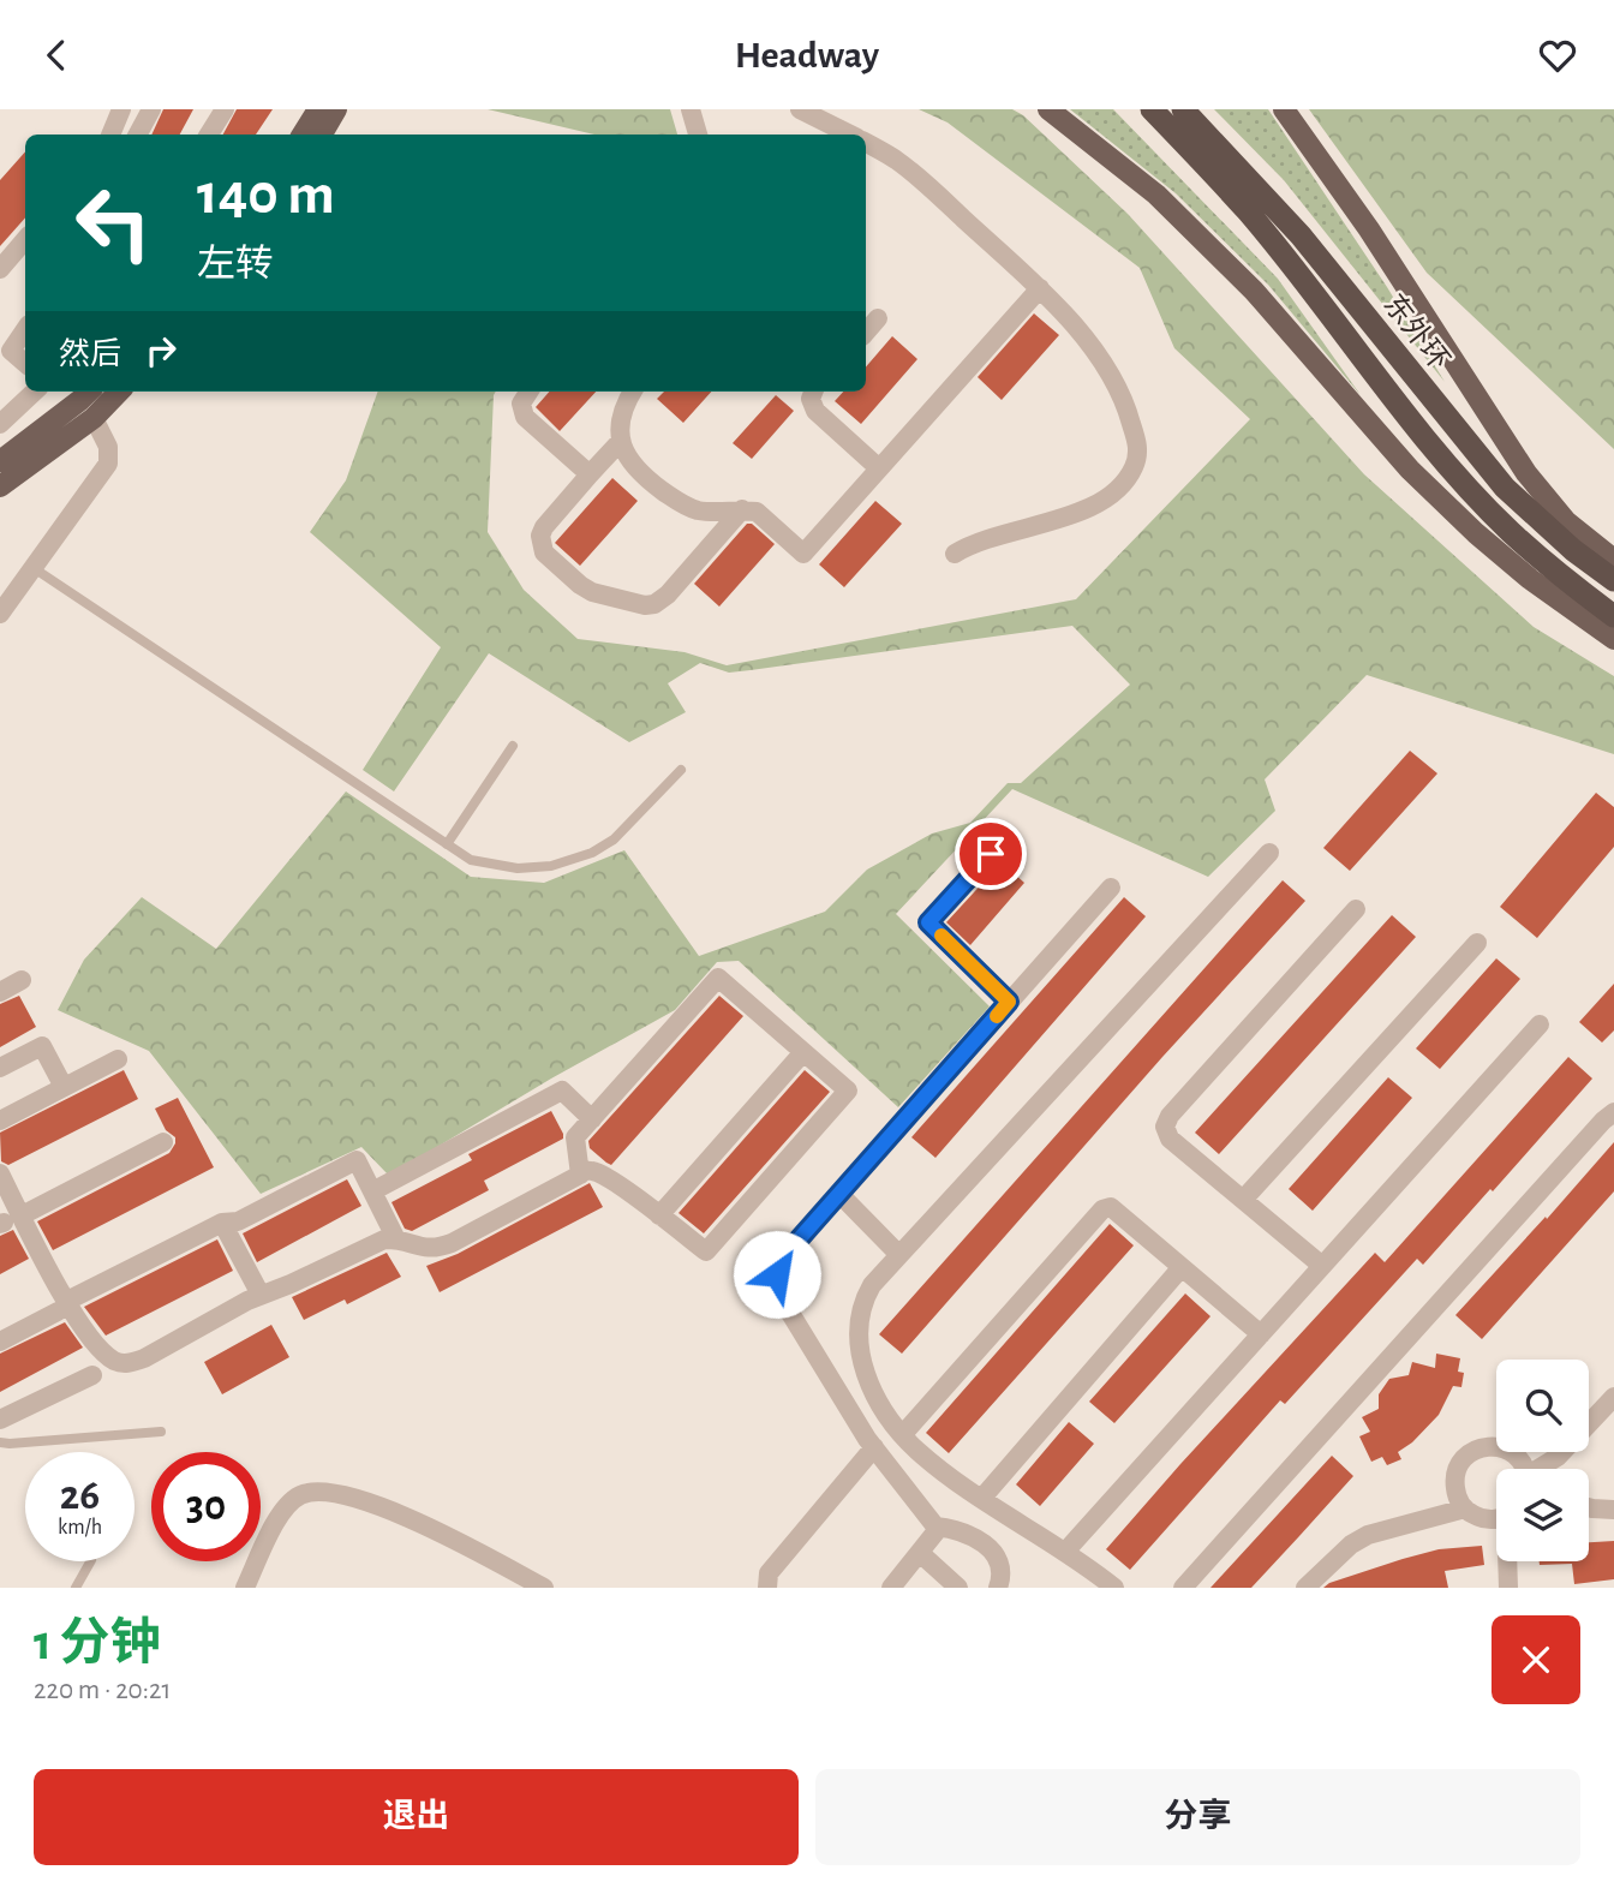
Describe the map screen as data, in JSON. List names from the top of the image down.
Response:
{
  "streets": {
    "highway": ["东外环"]
  },
  "page": {
    "header": "Headway",
    "turn": ["140 m", "左转"],
    "then": "然后",
    "speed": "26 km/h",
    "limit": "30",
    "heading": ["1 分钟", "220 m · 20:21"],
    "buttons": ["退出", "分享"]
  }
}
